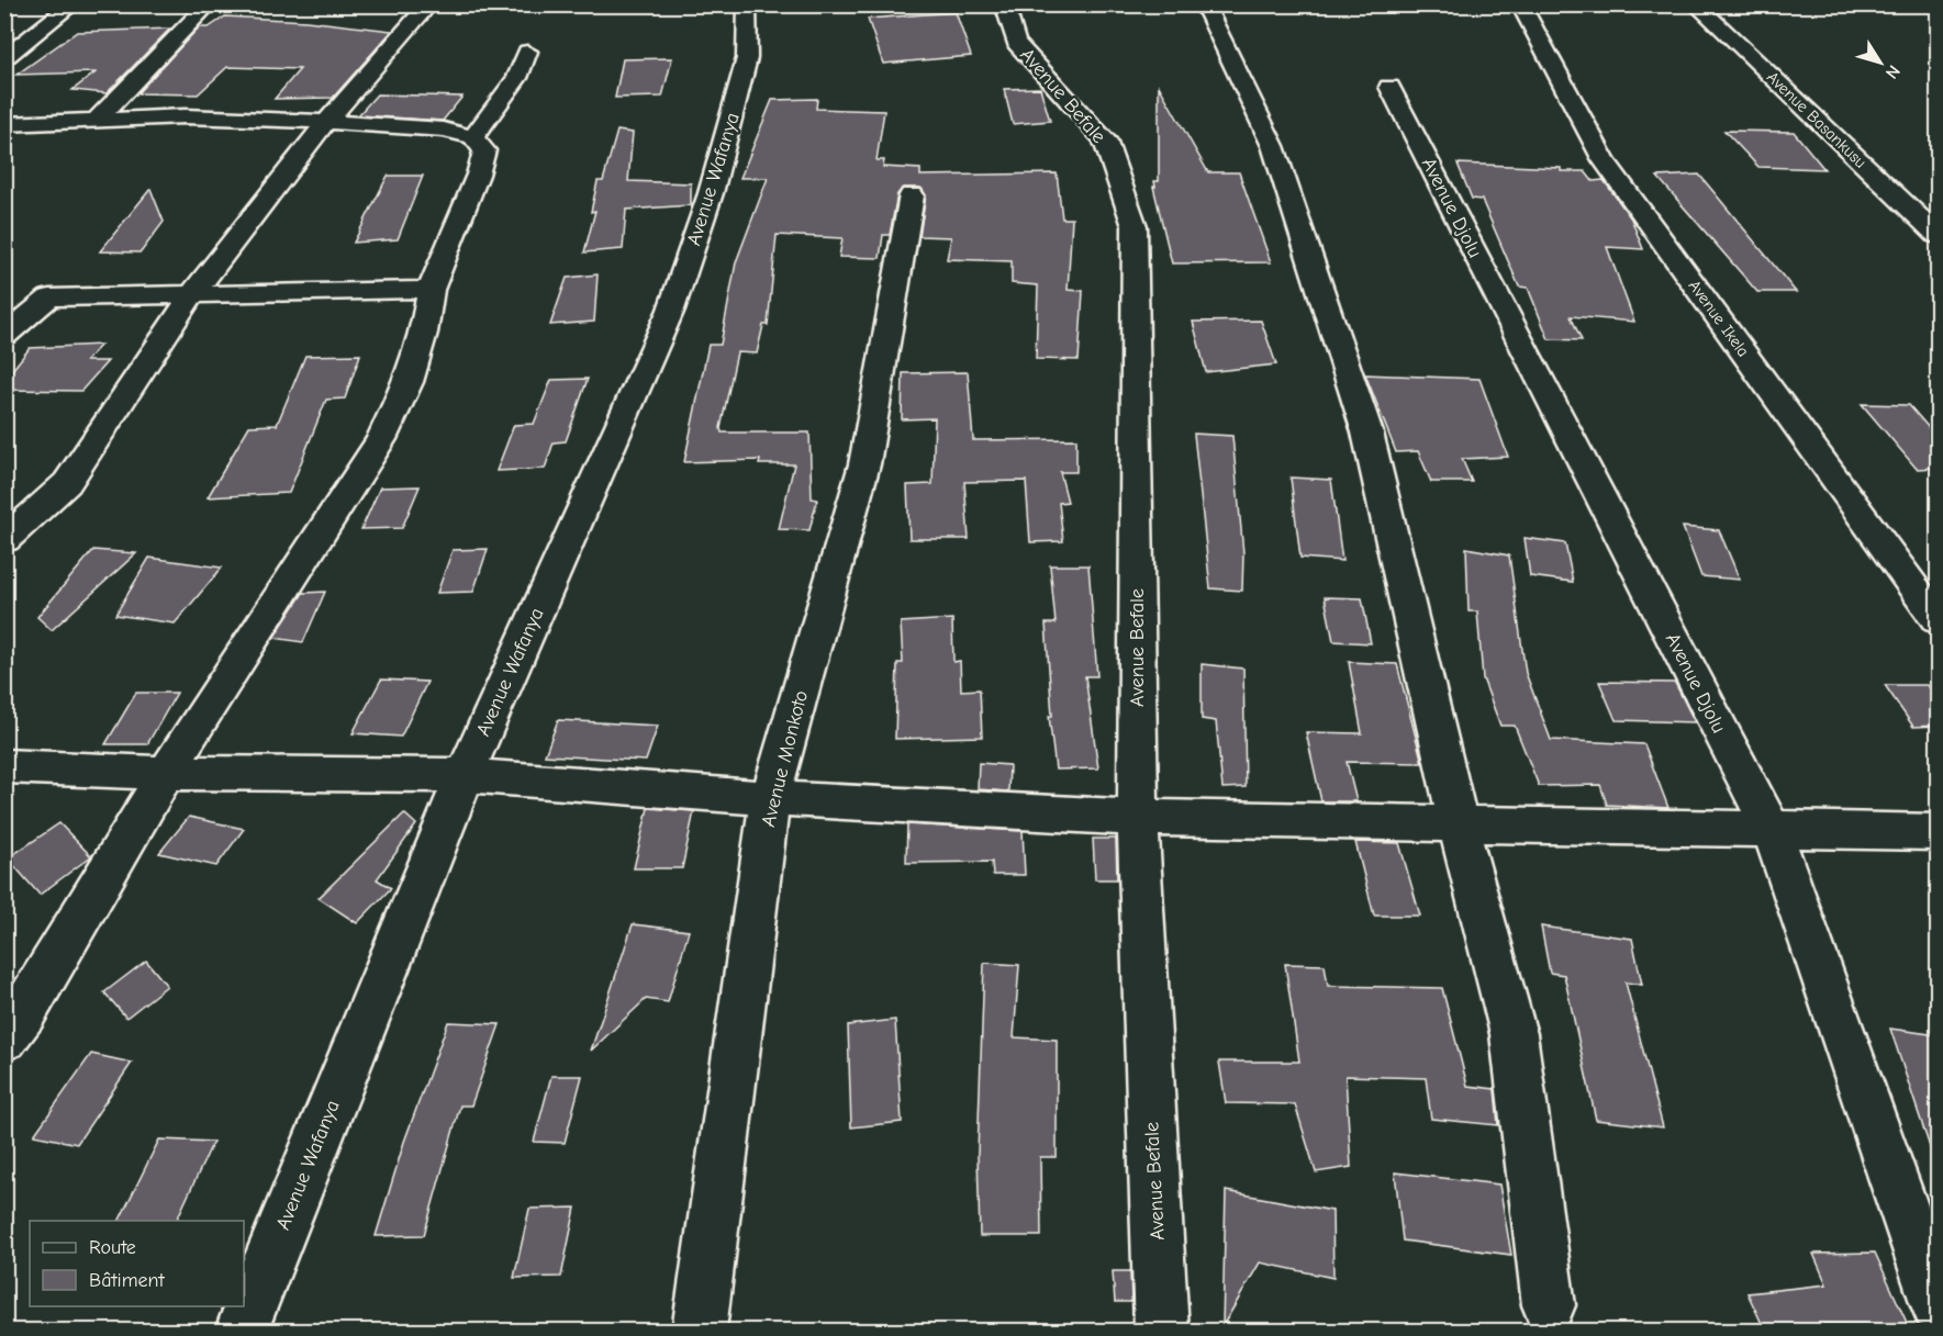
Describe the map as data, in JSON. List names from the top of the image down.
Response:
{
  "streets": {
    "street": [
      "Avenue Befale",
      "Avenue Basankusu",
      "Avenue Wafanya",
      "Avenue Djolu",
      "Avenue Ikela",
      "Avenue Monkoto"
    ]
  },
  "legend": ["Route", "Bâtiment"],
  "north": "bottom right"
}
